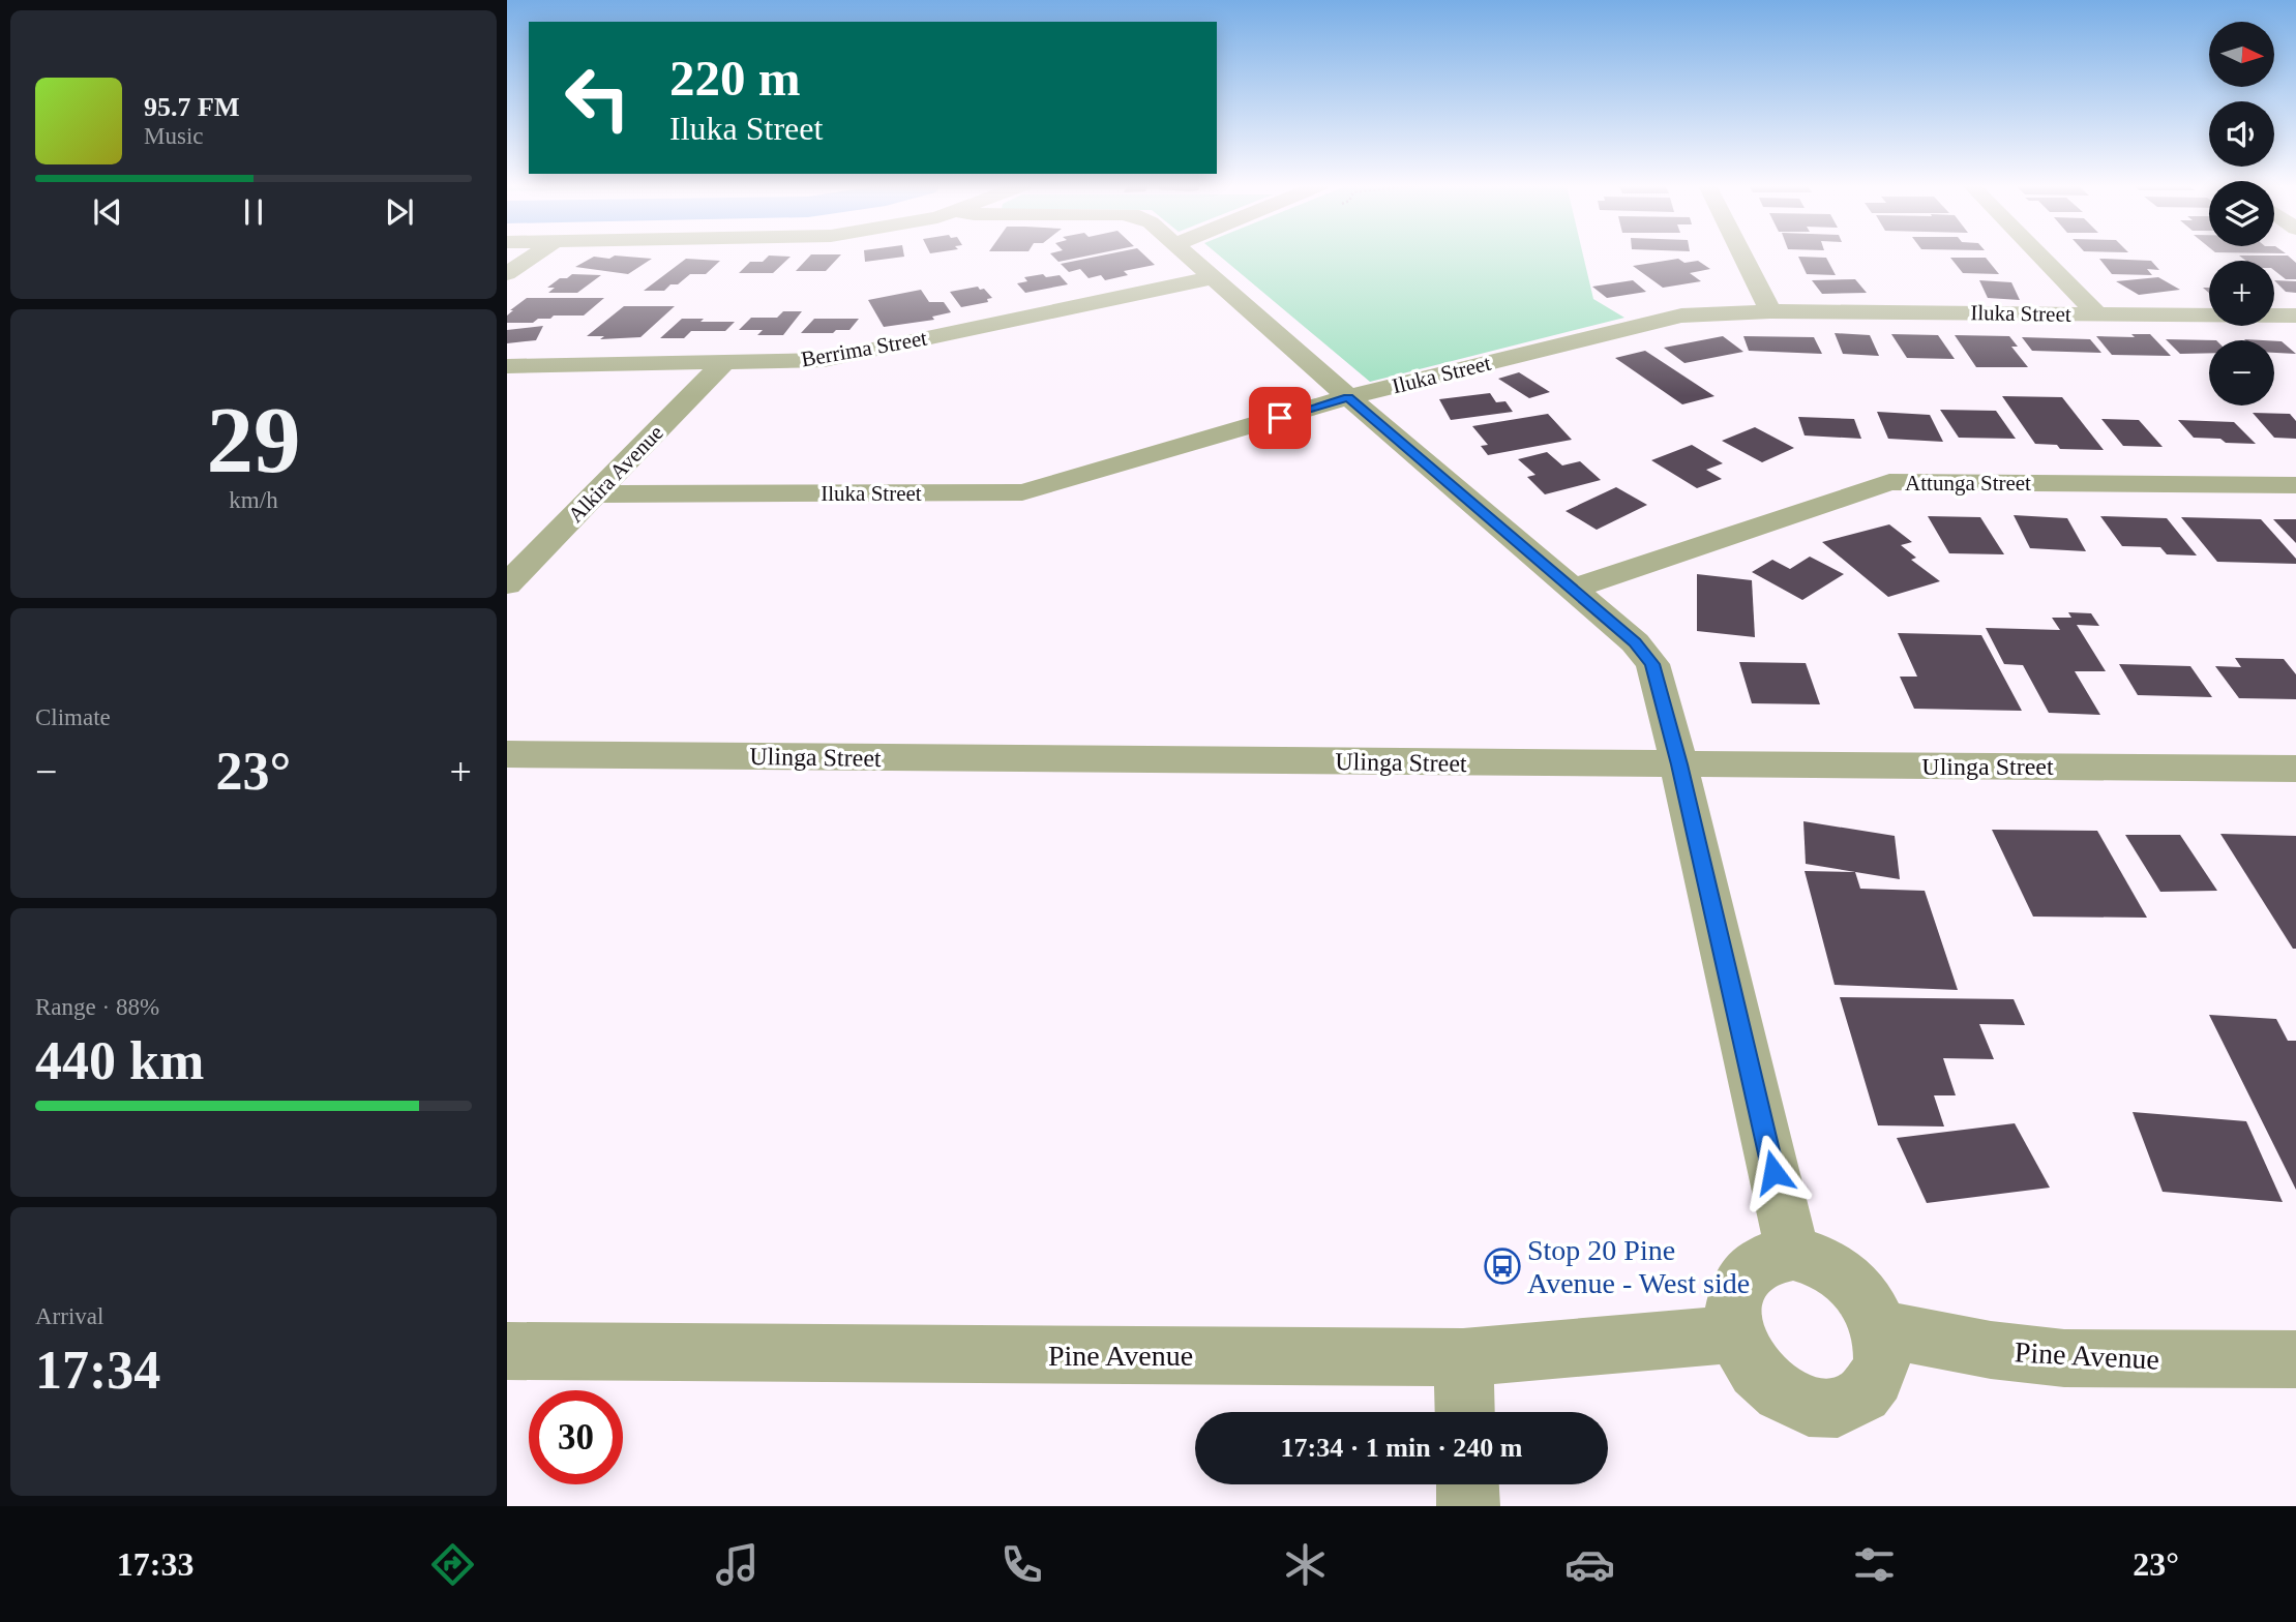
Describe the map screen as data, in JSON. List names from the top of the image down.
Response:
{
  "streets": {
    "street": [
      "Iluka Street",
      "Berrima Street",
      "Alkira Avenue",
      "Attunga Street",
      "Ulinga Street",
      "Pine Avenue"
    ]
  },
  "crossings": [
    ["Iluka Street", "Alkira Avenue"],
    ["Berrima Street", "Alkira Avenue"]
  ],
  "places": {
    "bus stop": ["Stop 20 Pine Avenue - West side"]
  },
  "north": "right",
  "page": {
    "map_buttons": ["+", "−"],
    "turn": ["220 m", "Iluka Street"],
    "song": ["95.7 FM", "Music"],
    "tile": [
      ["29", "km/h"],
      "Climate",
      ["Range · 88%", "440 km"],
      ["Arrival", "17:34"]
    ],
    "heat": ["−", "23°", "+"],
    "limit": "30",
    "trip": "17:34 · 1 min · 240 m",
    "tabs": ["17:33", "23°"]
  }
}
